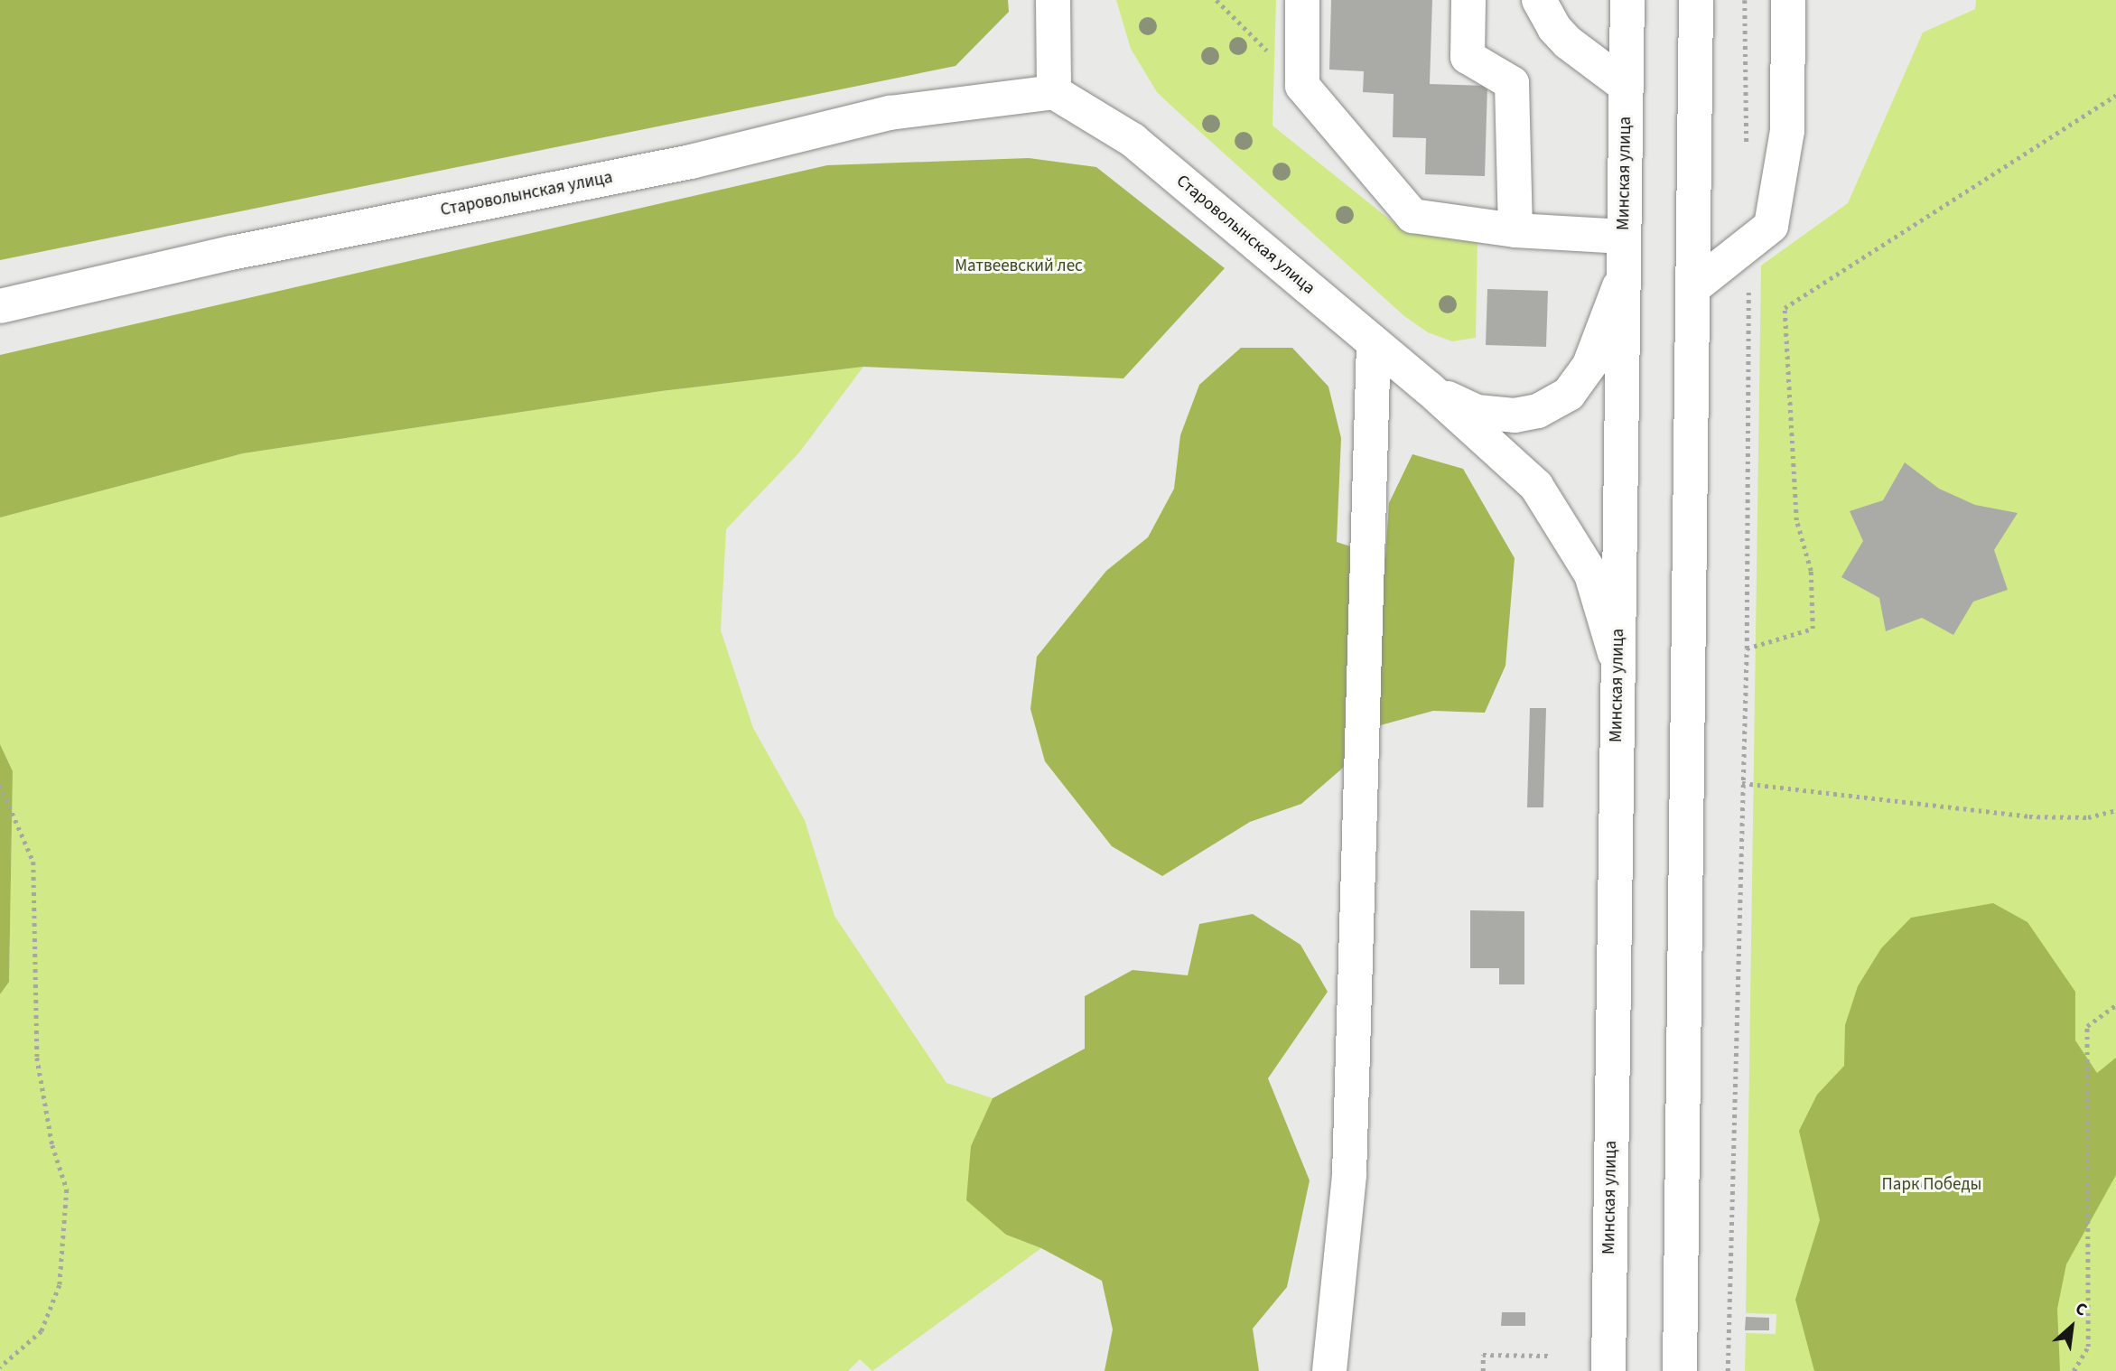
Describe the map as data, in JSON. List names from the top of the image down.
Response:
{
  "streets": {
    "main road": ["Минская улица", "Староволынская улица"]
  },
  "parks": ["Матвеевский лес", "Парк Победы"],
  "north": "top right"
}
